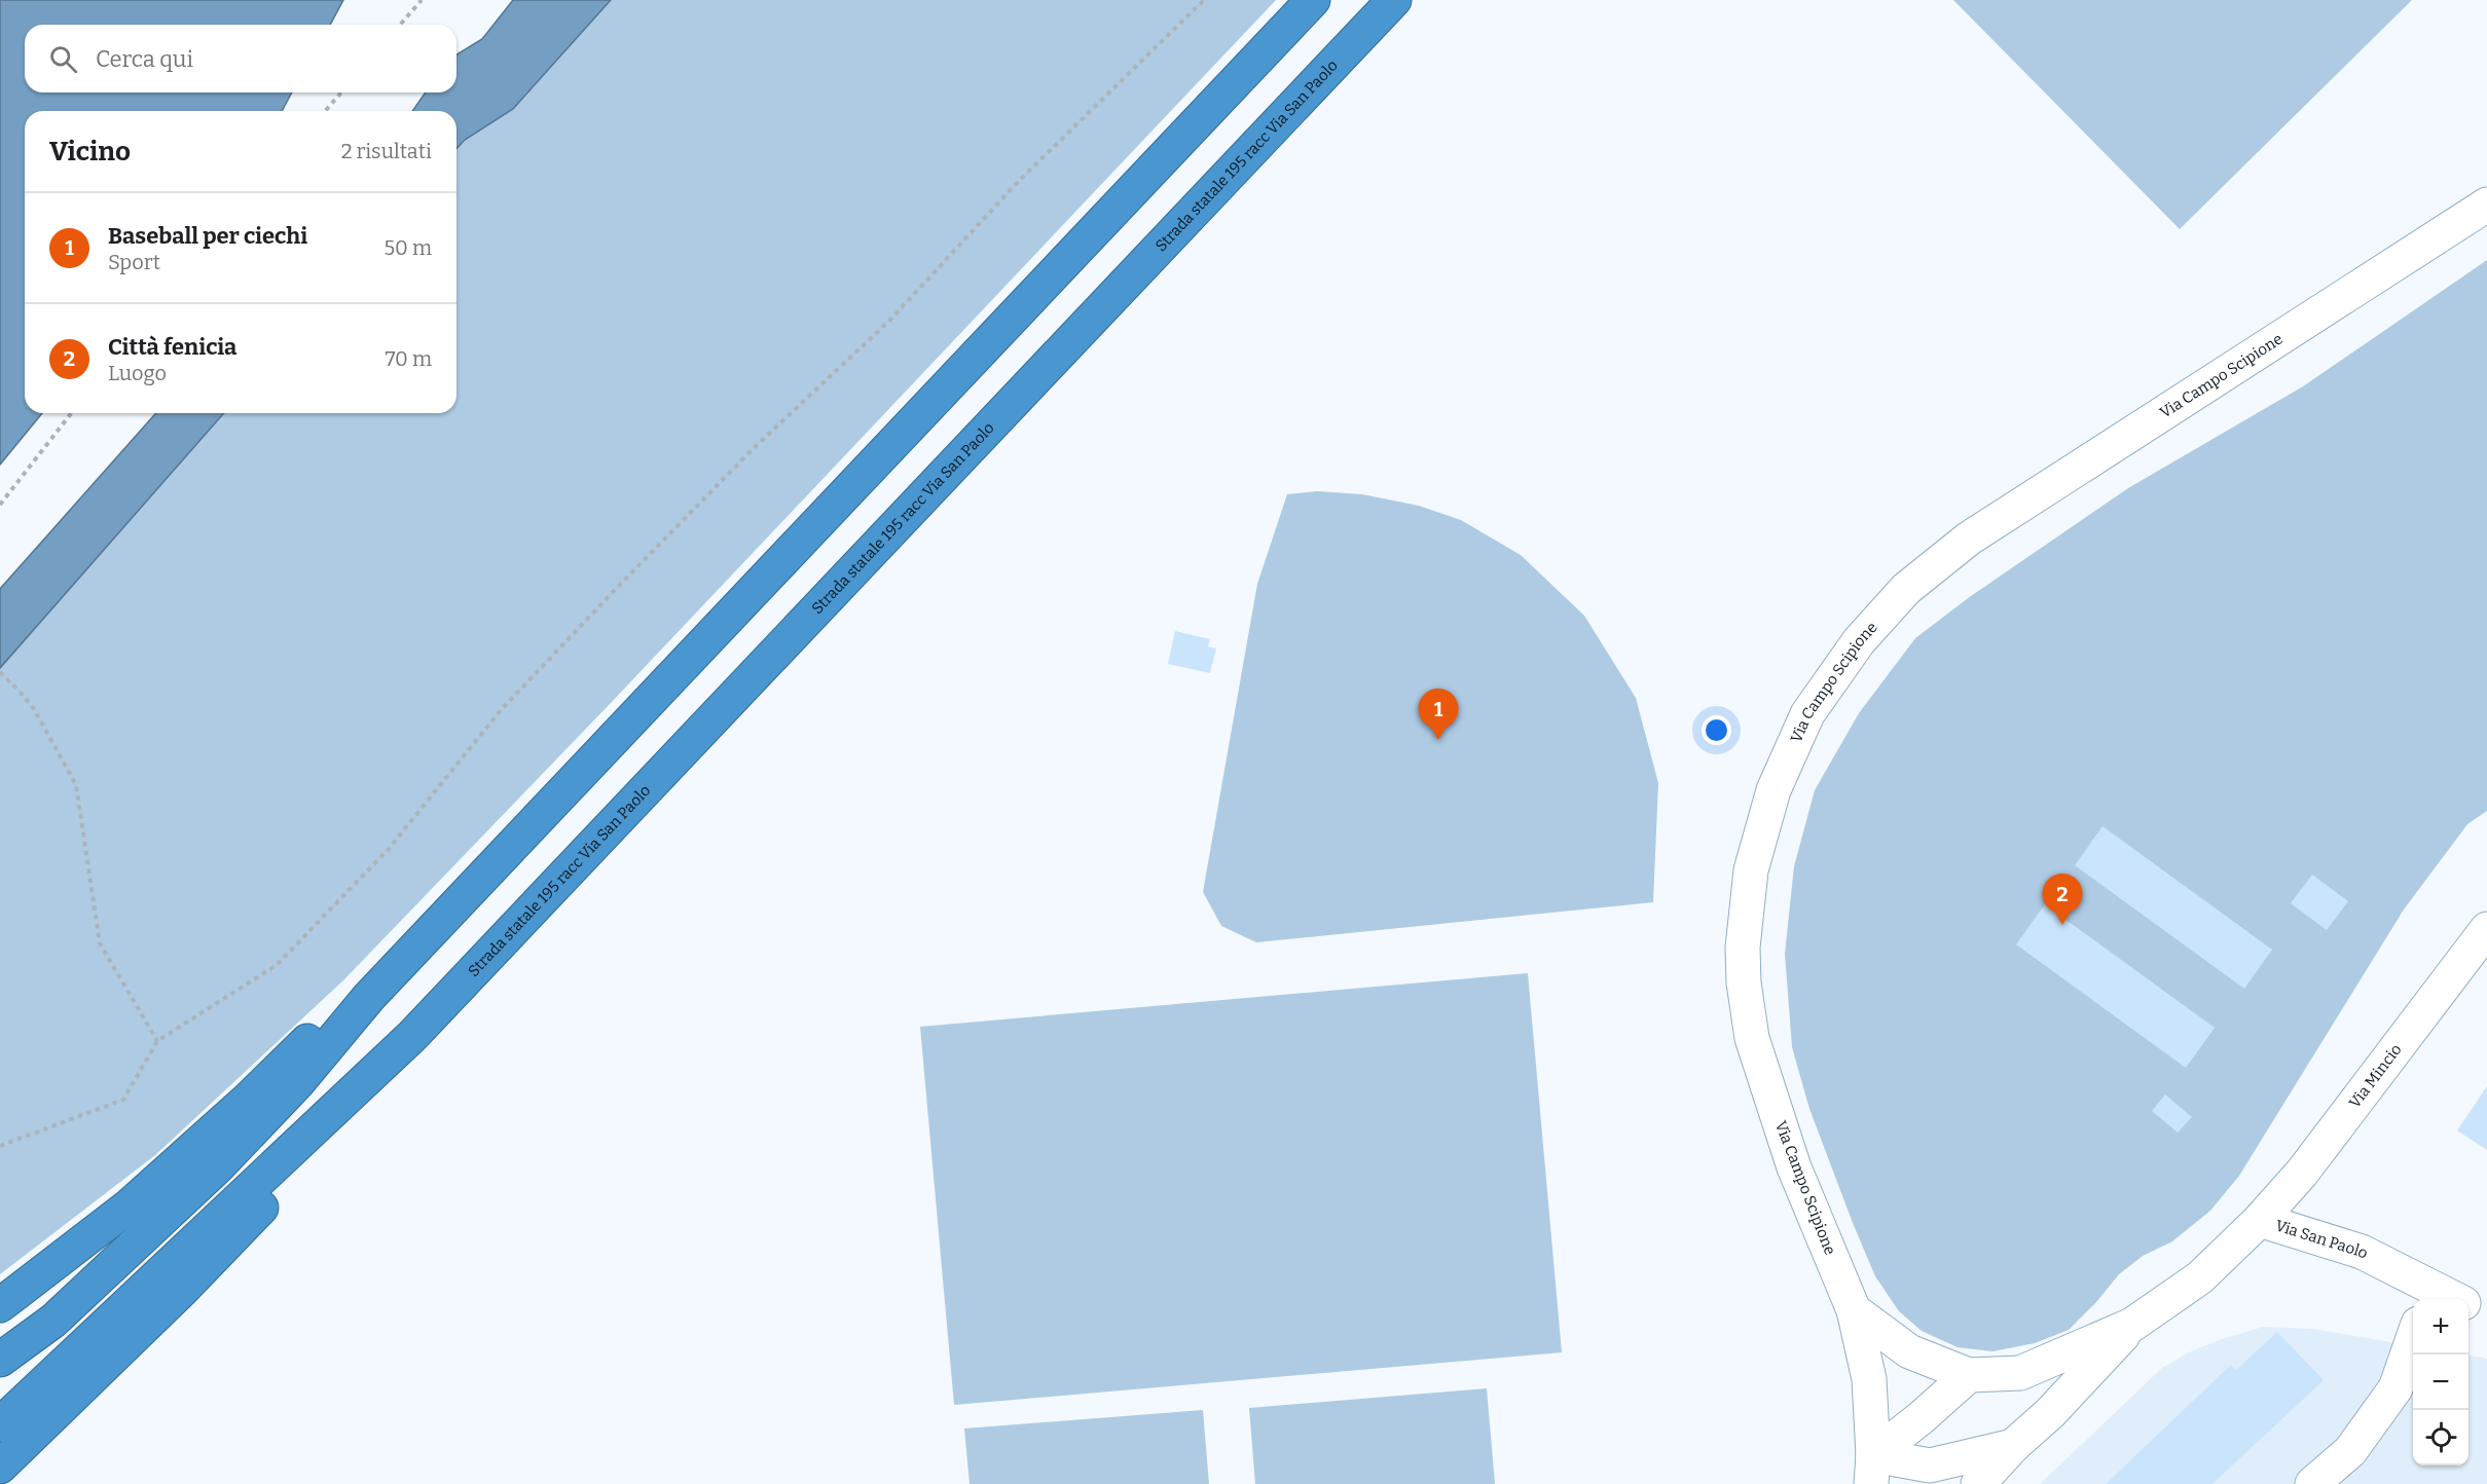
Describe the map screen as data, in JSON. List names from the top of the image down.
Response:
{
  "streets": {
    "highway": ["Strada statale 195 racc Via San Paolo"],
    "street": ["Via Campo Scipione", "Via Mincio", "Via San Paolo"]
  },
  "crossings": [
    ["Via Campo Scipione", "Via San Paolo"],
    ["Via Mincio", "Via San Paolo"]
  ],
  "page": {
    "search": "Cerca qui",
    "heading": ["Vicino", "2 risultati"],
    "list": [
      {
        "mark": "1",
        "name": "Baseball per ciechi",
        "note": "Sport",
        "value": "50 m"
      },
      {
        "mark": "2",
        "name": "Città fenicia",
        "note": "Luogo",
        "value": "70 m"
      }
    ],
    "pins": ["1", "2"],
    "map_buttons": ["+", "−"]
  }
}
